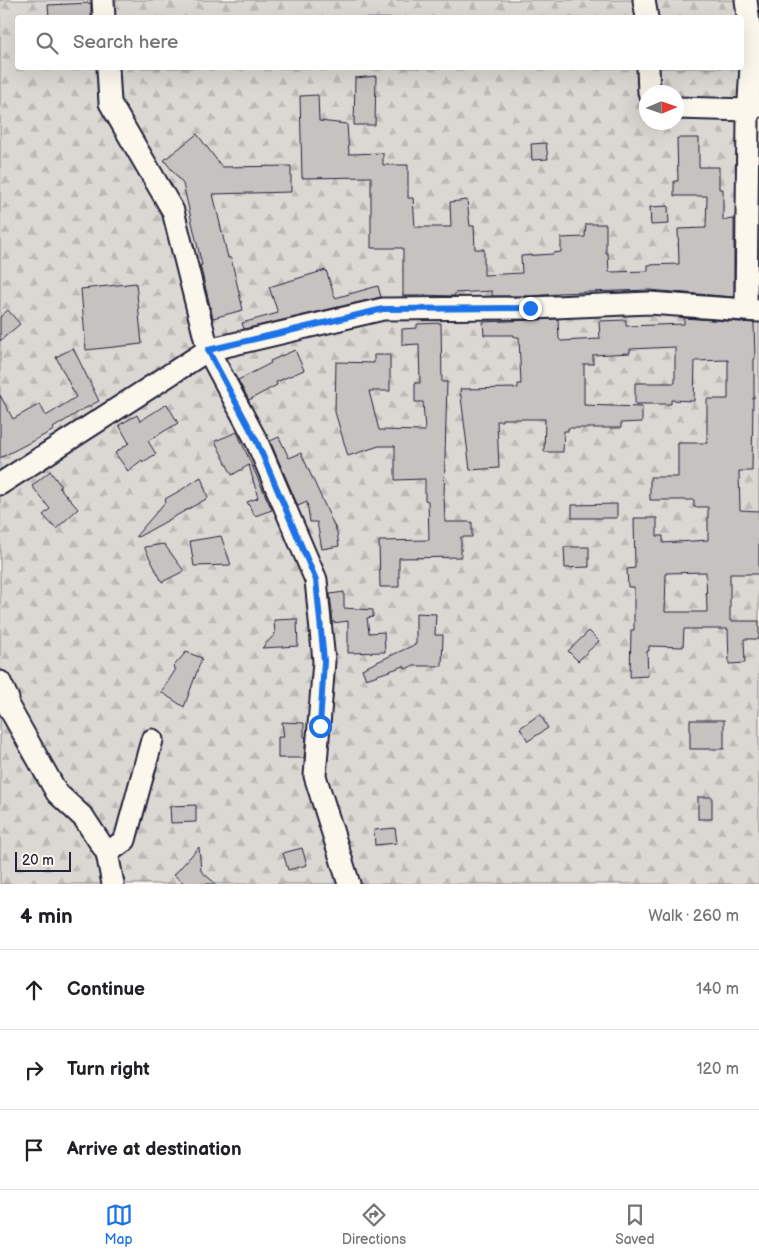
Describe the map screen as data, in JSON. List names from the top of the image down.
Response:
{
  "scale_bar": "20 m",
  "north": "right",
  "page": {
    "search": "Search here",
    "scale": "20 m",
    "heading": ["4 min", "Walk · 260 m"],
    "list": [
      ["Continue", "140 m"],
      ["Turn right", "120 m"],
      "Arrive at destination"
    ],
    "nav": ["Map", "Directions", "Saved"]
  }
}
